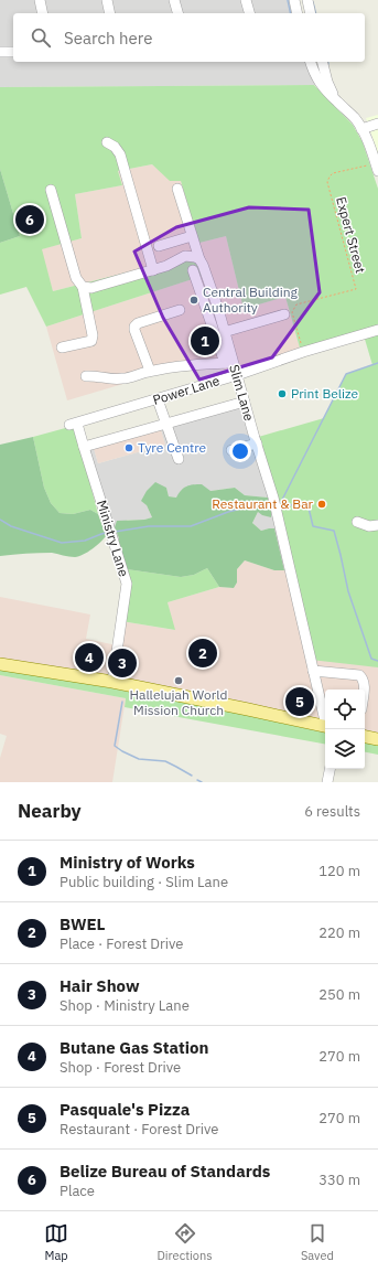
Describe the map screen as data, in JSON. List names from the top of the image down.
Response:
{
  "streets": {
    "street": ["Power Lane", "Slim Lane", "Ministry Lane"],
    "path": ["Expert Street"]
  },
  "crossings": [
    ["Expert Street", "Power Lane"],
    ["Power Lane", "Slim Lane"],
    ["Power Lane", "Ministry Lane"]
  ],
  "places": [
    "Central Building Authority",
    "Print Belize",
    "Tyre Centre",
    "Restaurant & Bar",
    "Hallelujah World Mission Church"
  ],
  "page": {
    "search": "Search here",
    "pins": [
      "6",
      "1",
      "2",
      "4",
      "3",
      "5"
    ],
    "heading": ["Nearby", "6 results"],
    "list": [
      {
        "mark": "1",
        "name": "Ministry of Works",
        "note": "Public building · Slim Lane",
        "value": "120 m"
      },
      {
        "mark": "2",
        "name": "BWEL",
        "note": "Place · Forest Drive",
        "value": "220 m"
      },
      {
        "mark": "3",
        "name": "Hair Show",
        "note": "Shop · Ministry Lane",
        "value": "250 m"
      },
      {
        "mark": "4",
        "name": "Butane Gas Station",
        "note": "Shop · Forest Drive",
        "value": "270 m"
      },
      {
        "mark": "5",
        "name": "Pasquale's Pizza",
        "note": "Restaurant · Forest Drive",
        "value": "270 m"
      },
      {
        "mark": "6",
        "name": "Belize Bureau of Standards",
        "note": "Place",
        "value": "330 m"
      }
    ],
    "nav": ["Map", "Directions", "Saved"]
  }
}
